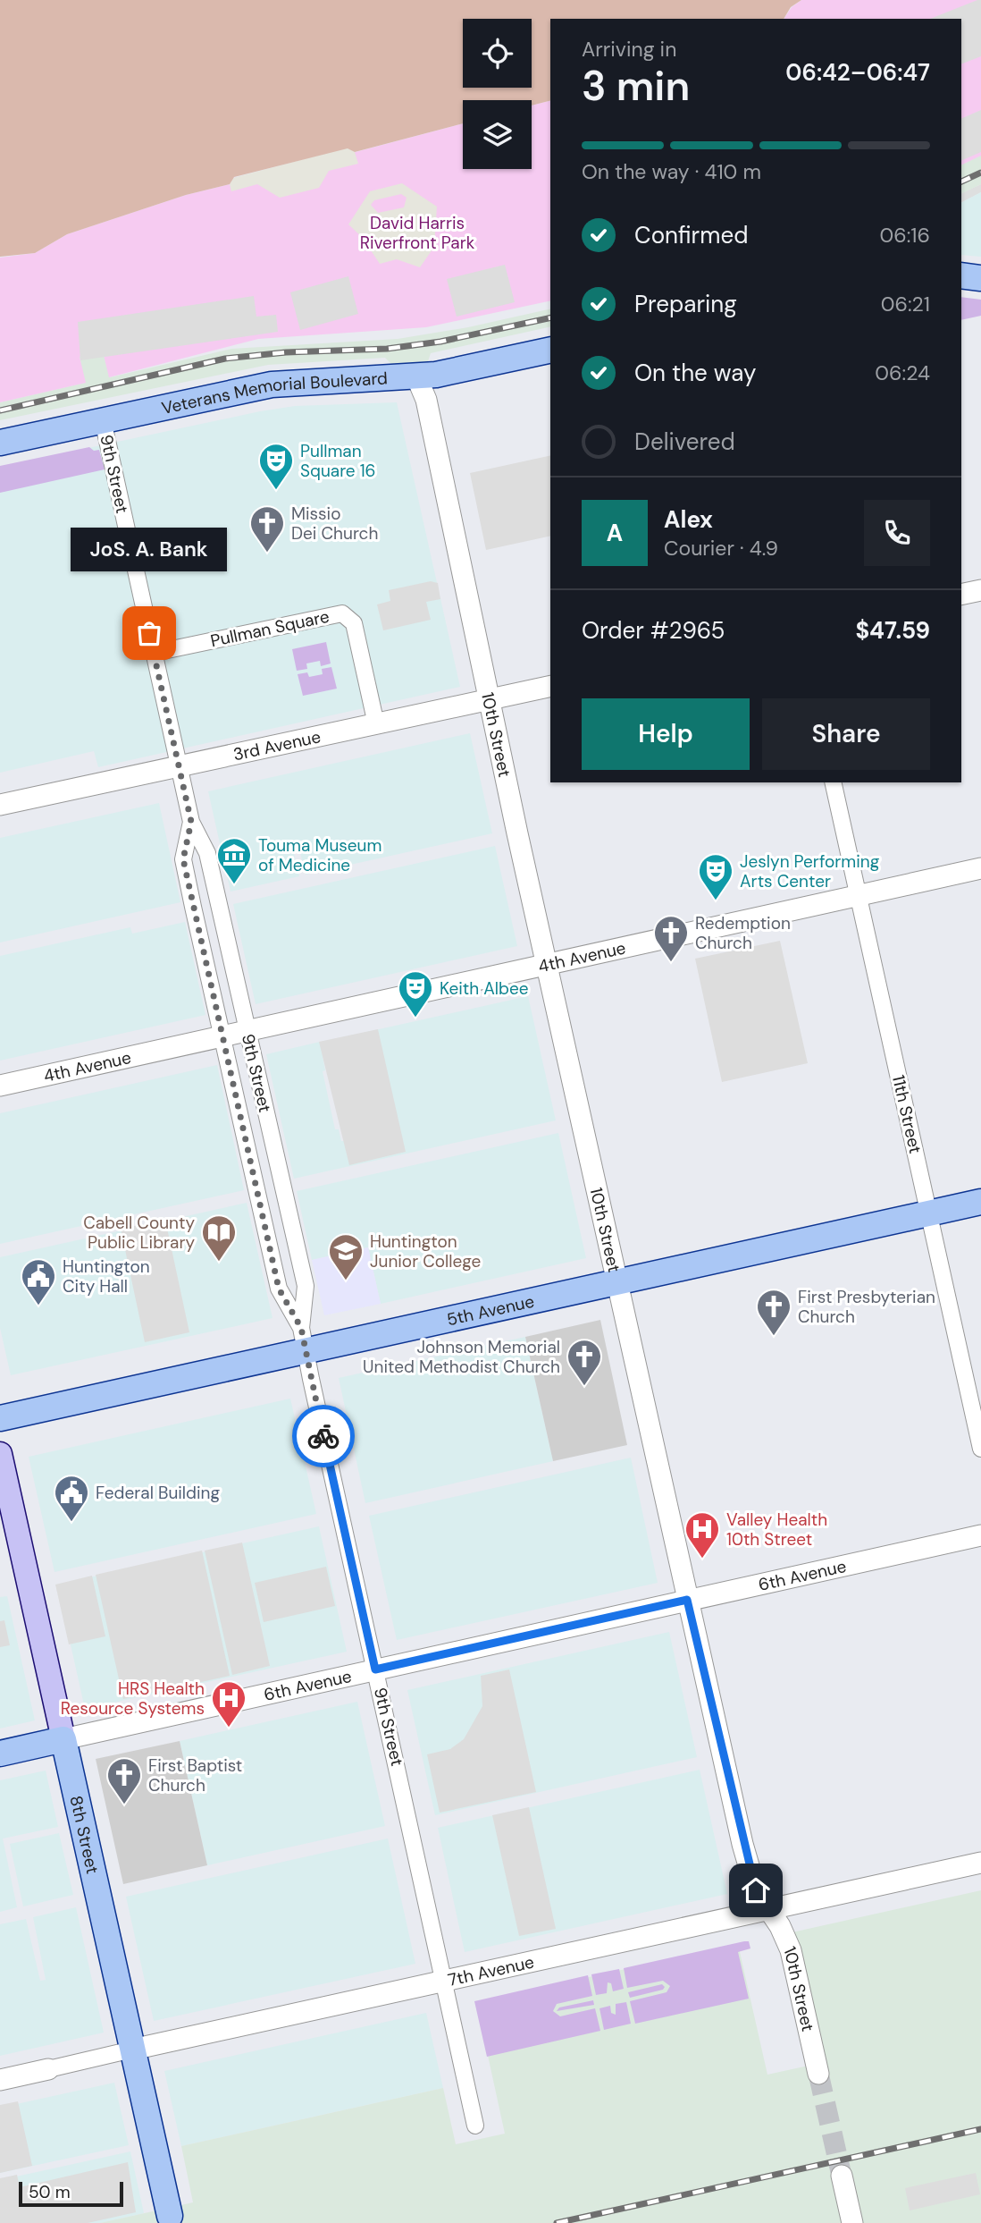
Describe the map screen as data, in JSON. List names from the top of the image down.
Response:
{
  "streets": {
    "main road": [
      "Veterans Memorial Boulevard",
      "5th Avenue",
      "6th Avenue",
      "8th Street"
    ],
    "street": [
      "9th Street",
      "Pullman Square",
      "10th Street",
      "3rd Avenue",
      "4th Avenue",
      "11th Street",
      "7th Avenue"
    ]
  },
  "crossings": [
    ["Veterans Memorial Boulevard", "9th Street"],
    ["Veterans Memorial Boulevard", "10th Street"],
    ["9th Street", "Pullman Square"],
    ["9th Street", "3rd Avenue"],
    ["9th Street", "4th Avenue"],
    ["9th Street", "5th Avenue"],
    ["9th Street", "6th Avenue"],
    ["9th Street", "7th Avenue"],
    ["Pullman Square", "3rd Avenue"],
    ["10th Street", "3rd Avenue"],
    ["10th Street", "4th Avenue"],
    ["10th Street", "5th Avenue"],
    ["10th Street", "6th Avenue"],
    ["10th Street", "7th Avenue"],
    ["4th Avenue", "11th Street"],
    ["11th Street", "5th Avenue"],
    ["6th Avenue", "8th Street"],
    ["8th Street", "7th Avenue"]
  ],
  "parks": ["David Harris Riverfront Park"],
  "places": {
    "theatre": ["Pullman Square 16", "Jeslyn Performing Arts Center", "Keith Albee"],
    "church": [
      "Missio Dei Church",
      "Redemption Church",
      "First Presbyterian Church",
      "Johnson Memorial United Methodist Church",
      "First Baptist Church"
    ],
    "other": ["JoS. A. Bank"],
    "museum": ["Touma Museum of Medicine"],
    "library": ["Cabell County Public Library"],
    "school or university": ["Huntington Junior College"],
    "public building": ["Huntington City Hall", "Federal Building"],
    "hospital": ["Valley Health 10th Street", "HRS Health Resource Systems"]
  },
  "scale_bar": "50 m",
  "page": {
    "heading": ["3 min", "Arriving in", "06:42–06:47"],
    "panel": [
      "Alex",
      "Courier · 4.9",
      "Order #2965",
      "$47.59"
    ],
    "bar": "On the way · 410 m",
    "list": [
      ["Confirmed", "06:16"],
      ["Preparing", "06:21"],
      ["On the way", "06:24"],
      "Delivered"
    ],
    "round": "A",
    "bubble": "JoS. A. Bank",
    "buttons": ["Help", "Share"],
    "scale": "50 m"
  }
}
